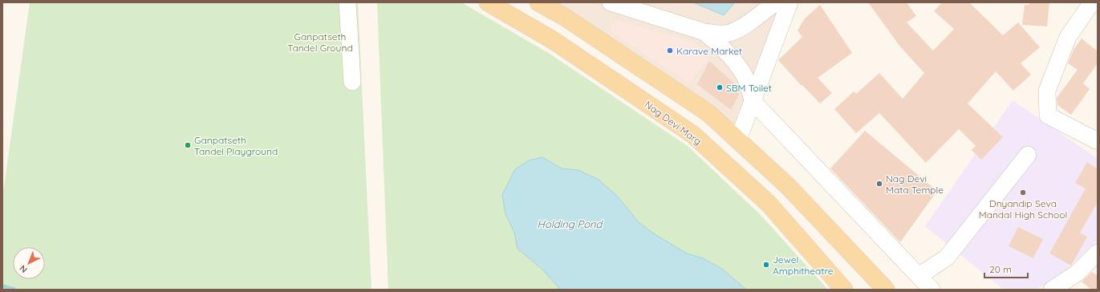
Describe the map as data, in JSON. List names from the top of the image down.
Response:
{
  "streets": {
    "main road": ["Nag Devi Marg"]
  },
  "water": ["Holding Pond"],
  "parks": ["Ganpatseth Tandel Ground"],
  "places": [
    "Karave Market",
    "SBM Toilet",
    "Ganpatseth Tandel Playground",
    "Nag Devi Mata Temple",
    "Dnyandip Seva Mandal High School",
    "Jewel Amphitheatre"
  ],
  "scale_bar": "20 m",
  "north": "bottom left"
}
